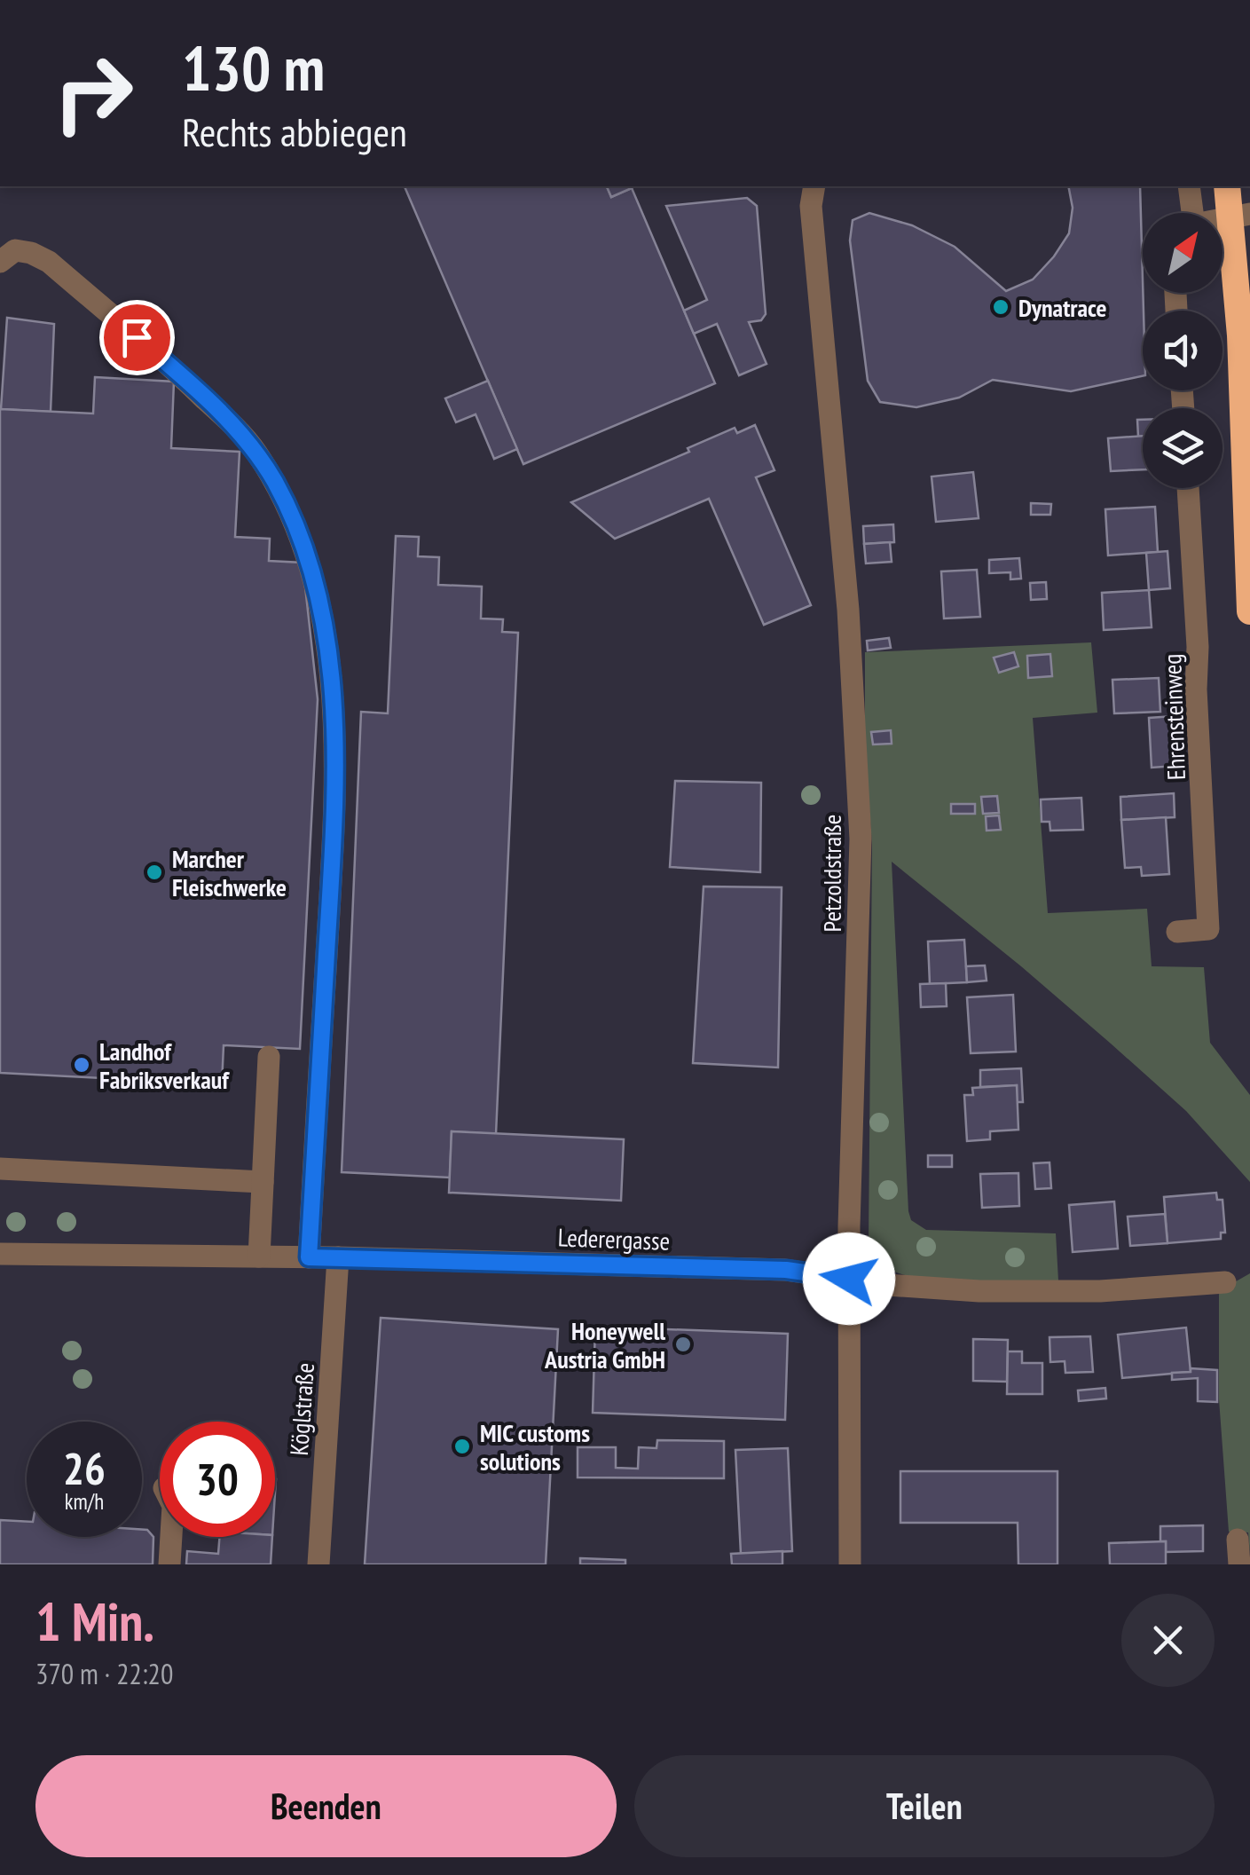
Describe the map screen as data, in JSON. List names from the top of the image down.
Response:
{
  "streets": {
    "street": [
      "Ehrensteinweg",
      "Petzoldstraße",
      "Lederergasse",
      "Köglstraße"
    ]
  },
  "crossings": [
    ["Petzoldstraße", "Lederergasse"],
    ["Lederergasse", "Köglstraße"]
  ],
  "places": [
    "Dynatrace",
    "Marcher Fleischwerke",
    "Landhof Fabriksverkauf",
    "Honeywell Austria GmbH",
    "MIC customs solutions"
  ],
  "north": "top right",
  "page": {
    "turn": ["130 m", "Rechts abbiegen"],
    "speed": "26 km/h",
    "limit": "30",
    "heading": ["1 Min.", "370 m · 22:20"],
    "buttons": ["Beenden", "Teilen"]
  }
}
